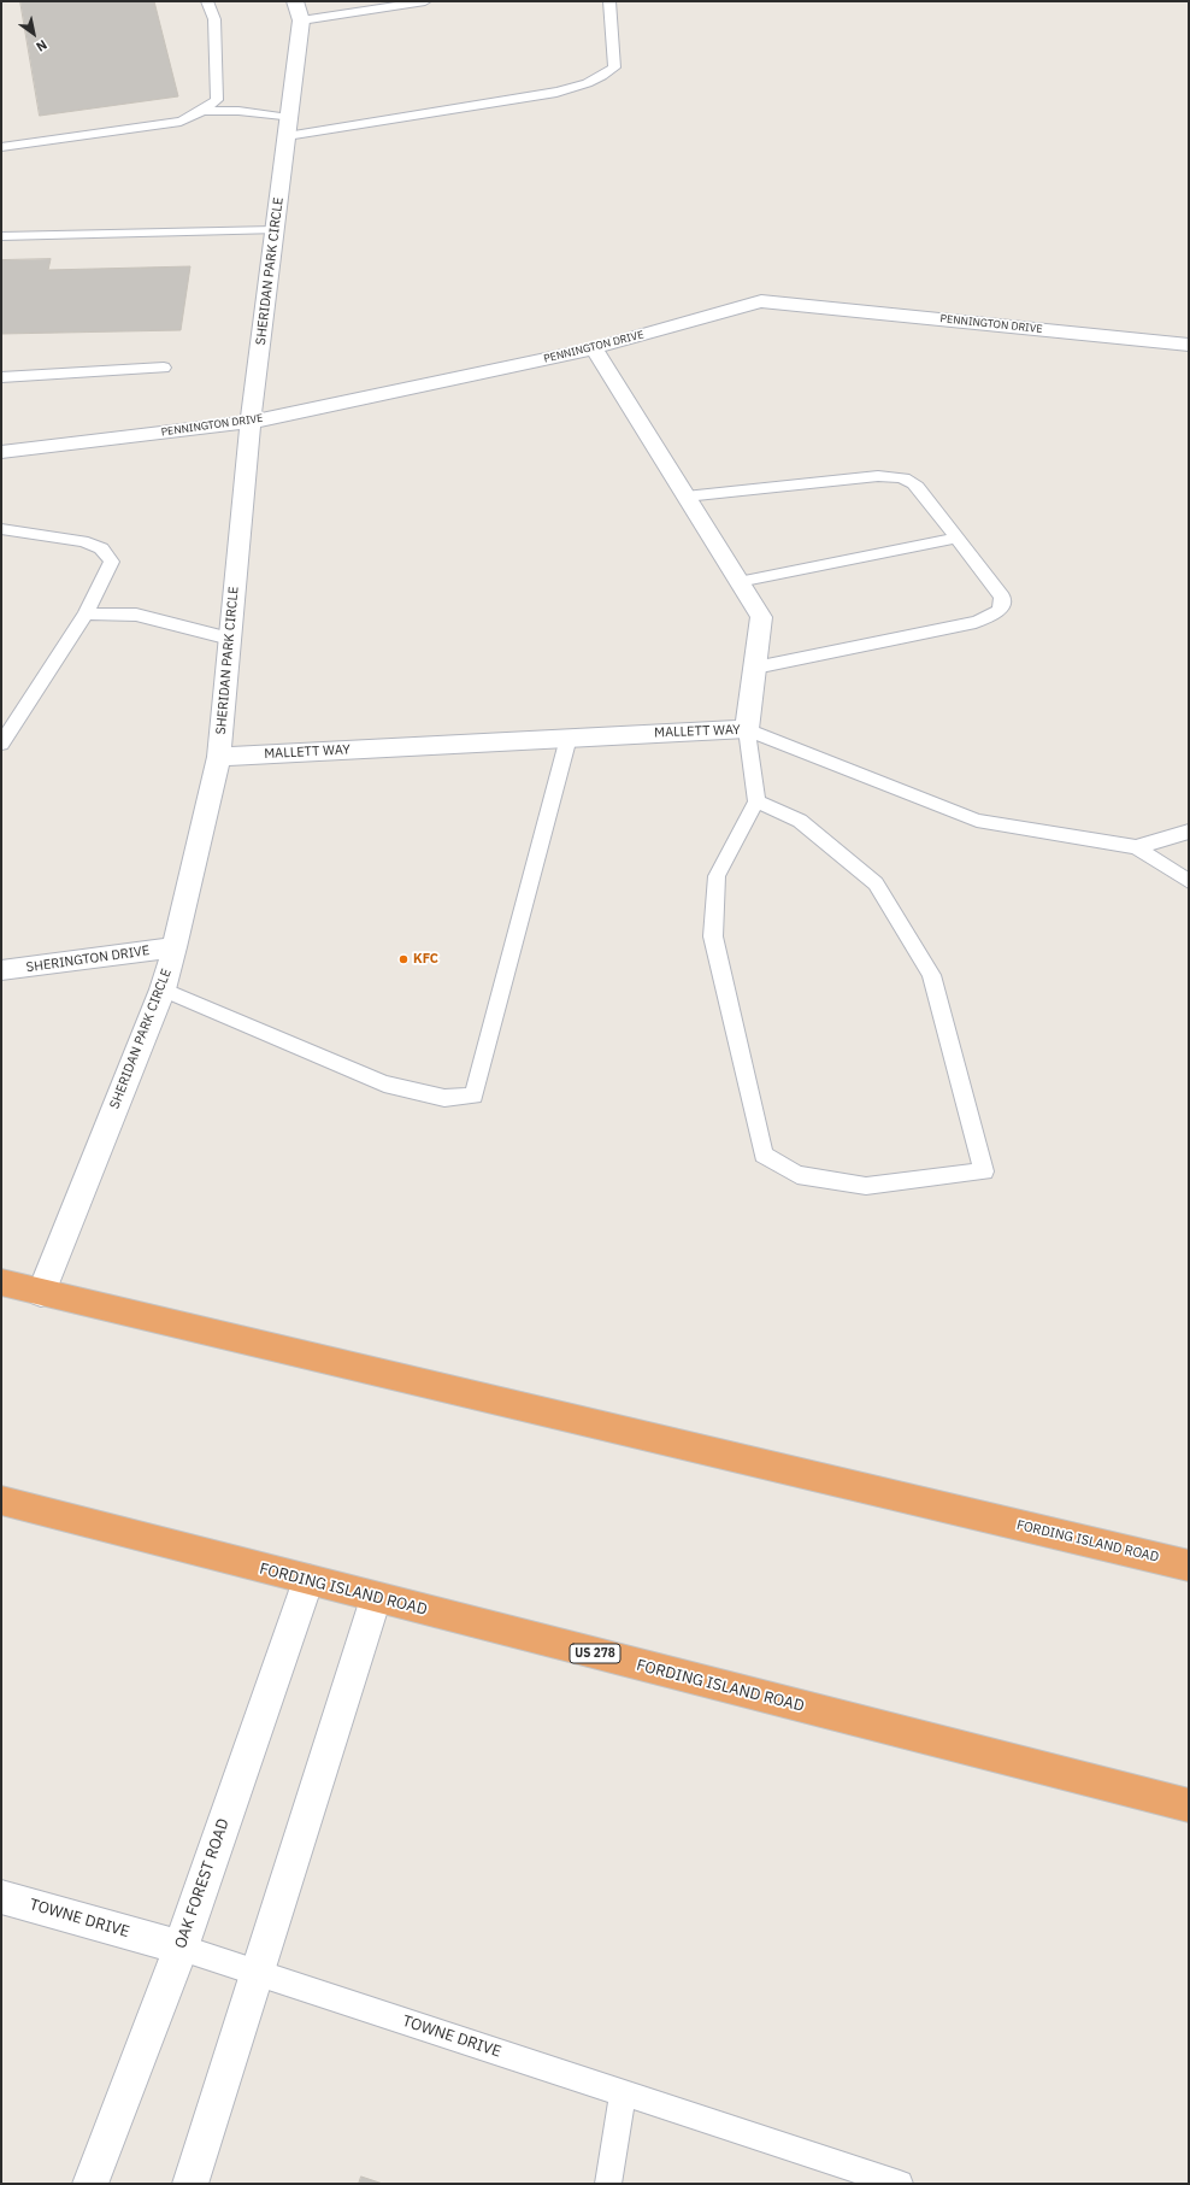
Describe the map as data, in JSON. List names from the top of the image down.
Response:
{
  "streets": {
    "highway": ["FORDING ISLAND ROAD", "US 278"],
    "street": [
      "SHERIDAN PARK CIRCLE",
      "PENNINGTON DRIVE",
      "MALLETT WAY",
      "SHERINGTON DRIVE",
      "OAK FOREST ROAD",
      "TOWNE DRIVE"
    ]
  },
  "crossings": [
    ["SHERIDAN PARK CIRCLE", "PENNINGTON DRIVE"],
    ["SHERIDAN PARK CIRCLE", "MALLETT WAY"],
    ["SHERIDAN PARK CIRCLE", "SHERINGTON DRIVE"],
    ["SHERIDAN PARK CIRCLE", "FORDING ISLAND ROAD"],
    ["PENNINGTON DRIVE", "MALLETT WAY"],
    ["FORDING ISLAND ROAD", "OAK FOREST ROAD"],
    ["OAK FOREST ROAD", "TOWNE DRIVE"]
  ],
  "places": ["KFC"],
  "north": "bottom right"
}
